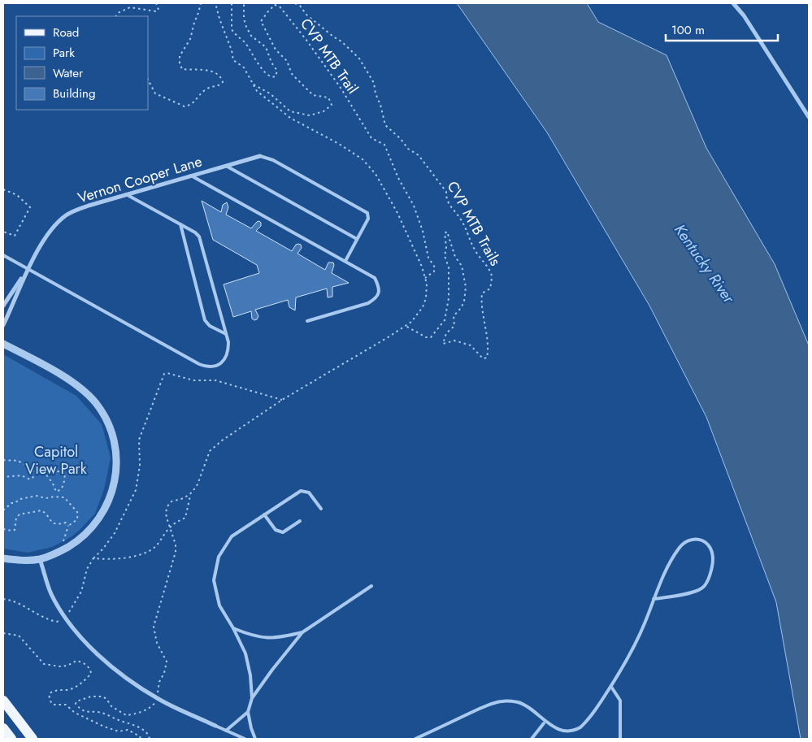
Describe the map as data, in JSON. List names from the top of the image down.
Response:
{
  "streets": {
    "street": ["Vernon Cooper Lane"],
    "path": ["CVP MTB Trail", "CVP MTB Trails"]
  },
  "crossings": [
    ["CVP MTB Trail", "CVP MTB Trails"]
  ],
  "water": ["Kentucky River"],
  "parks": ["Capitol View Park"],
  "legend": [
    "Road",
    "Park",
    "Water",
    "Building"
  ],
  "scale_bar": "100 m"
}
